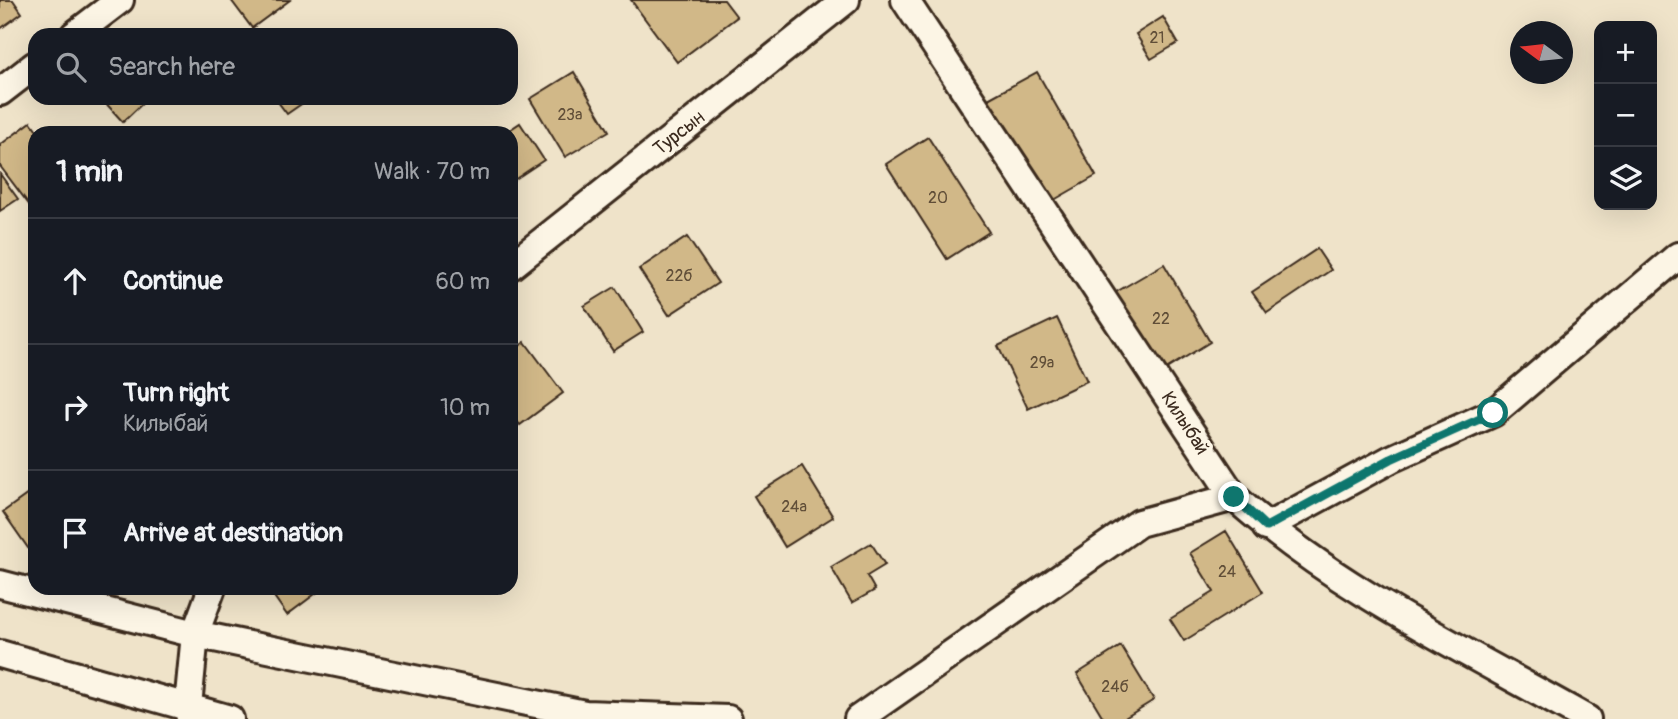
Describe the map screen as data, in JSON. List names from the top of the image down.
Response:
{
  "streets": {
    "street": ["Турсын", "Килыбай"]
  },
  "house_numbers": [
    "21",
    "23а",
    "20",
    "22б",
    "22",
    "29а",
    "24а",
    "24",
    "24б"
  ],
  "north": "left",
  "page": {
    "map_buttons": ["+", "−"],
    "search": "Search here",
    "heading": ["1 min", "Walk · 70 m"],
    "list": [
      ["Continue", "60 m"],
      ["Turn right", "Килыбай", "10 m"],
      "Arrive at destination"
    ]
  }
}
